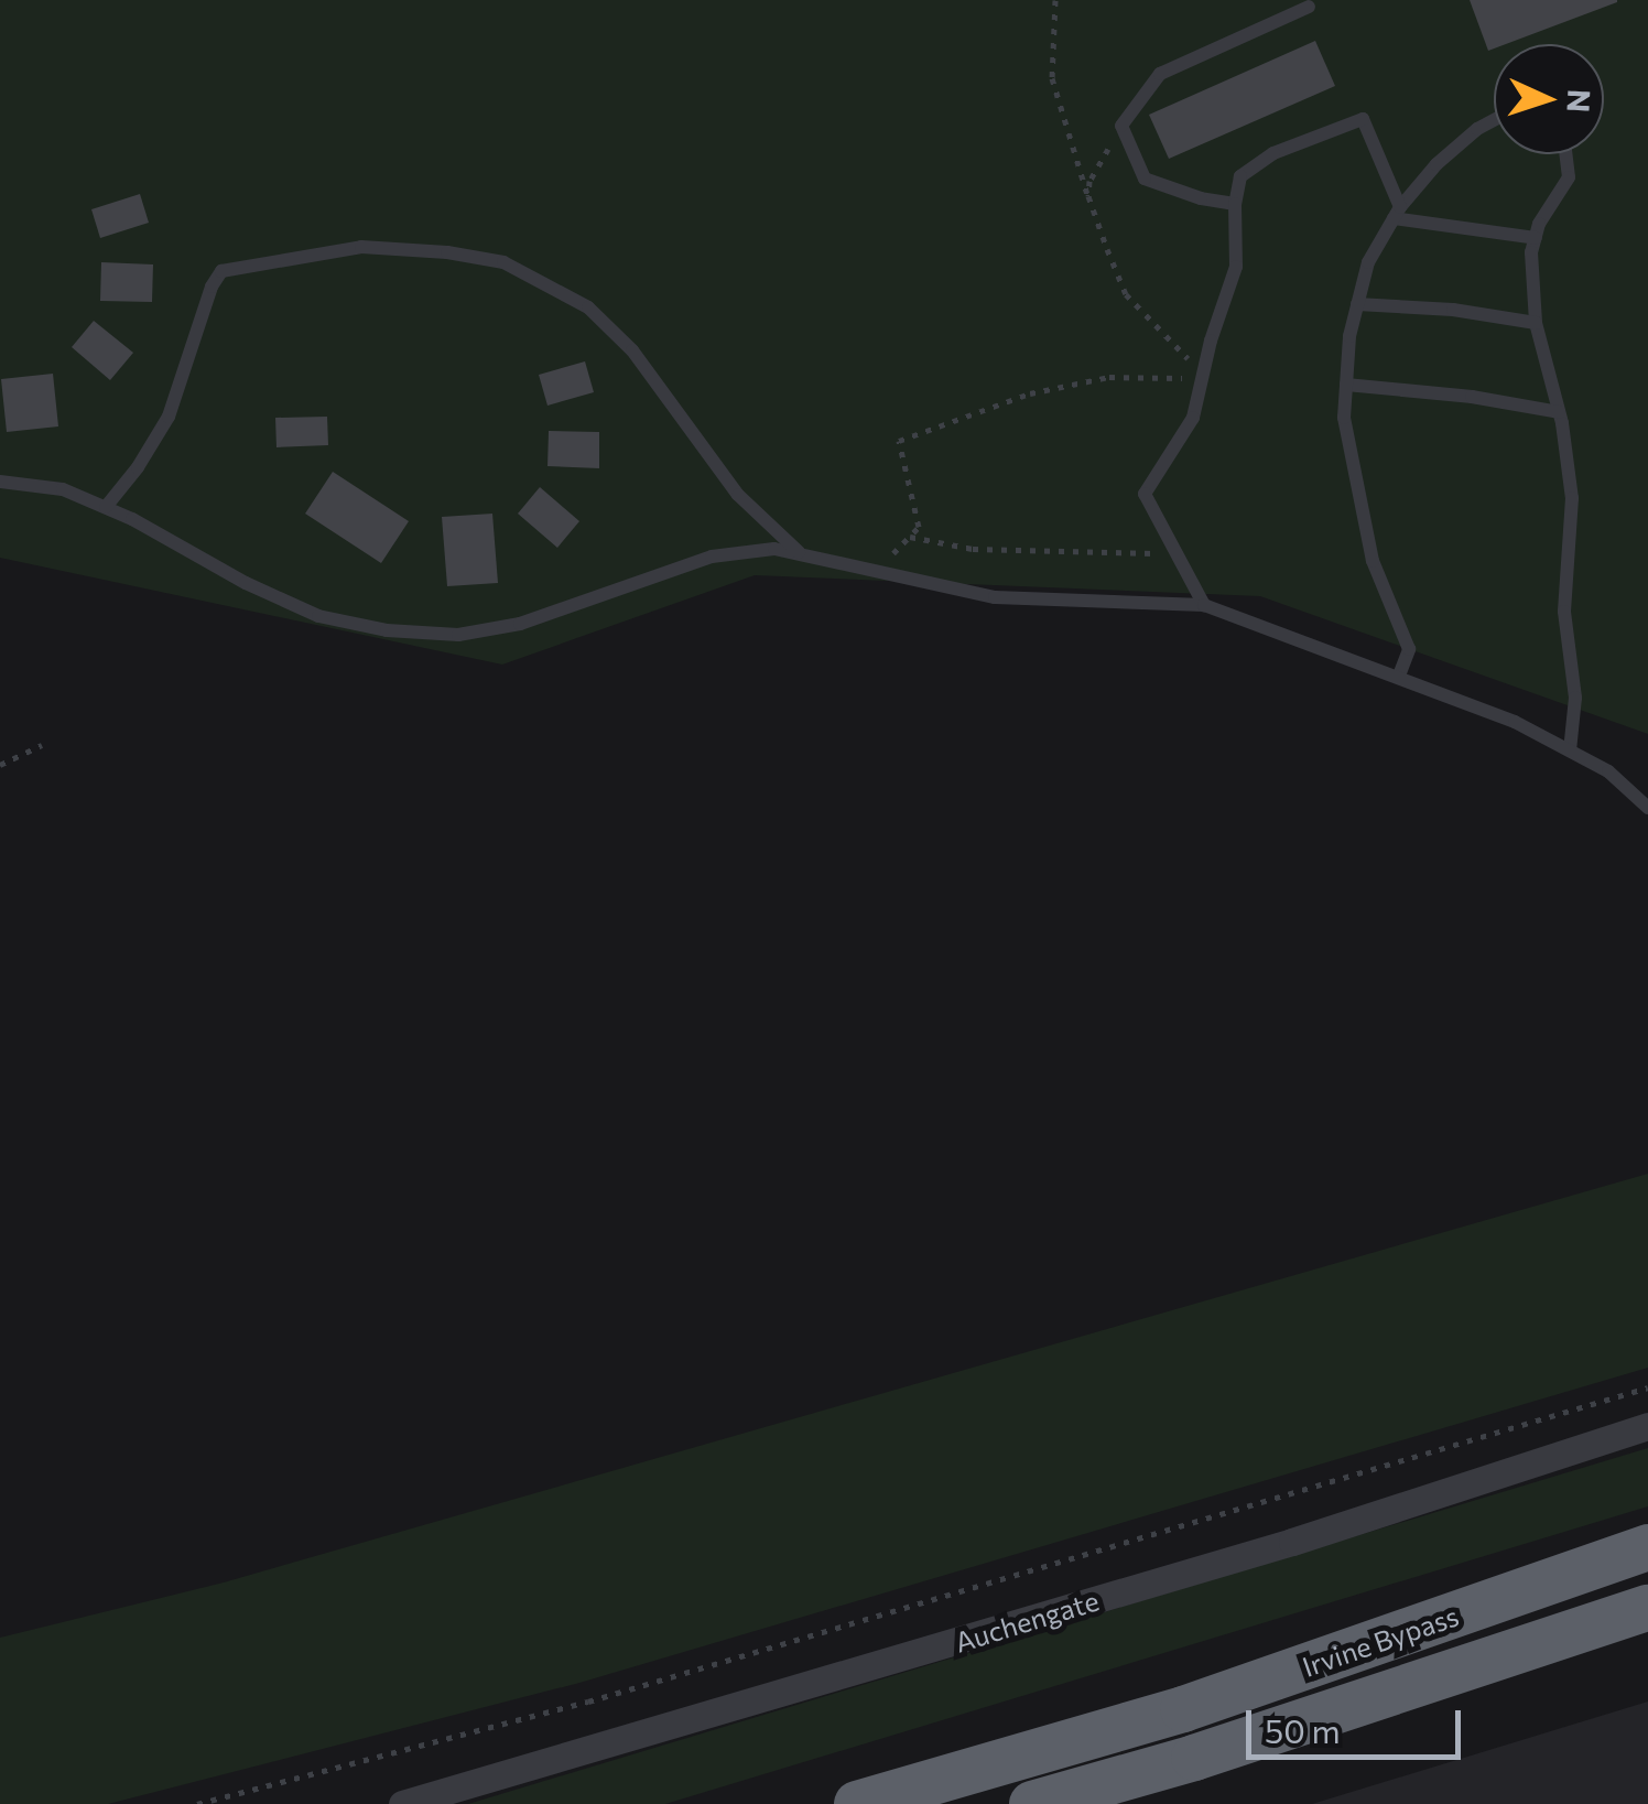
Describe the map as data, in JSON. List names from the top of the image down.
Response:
{
  "streets": {
    "highway": ["Irvine Bypass"],
    "street": ["Auchengate"]
  },
  "scale_bar": "50 m",
  "north": "right"
}
